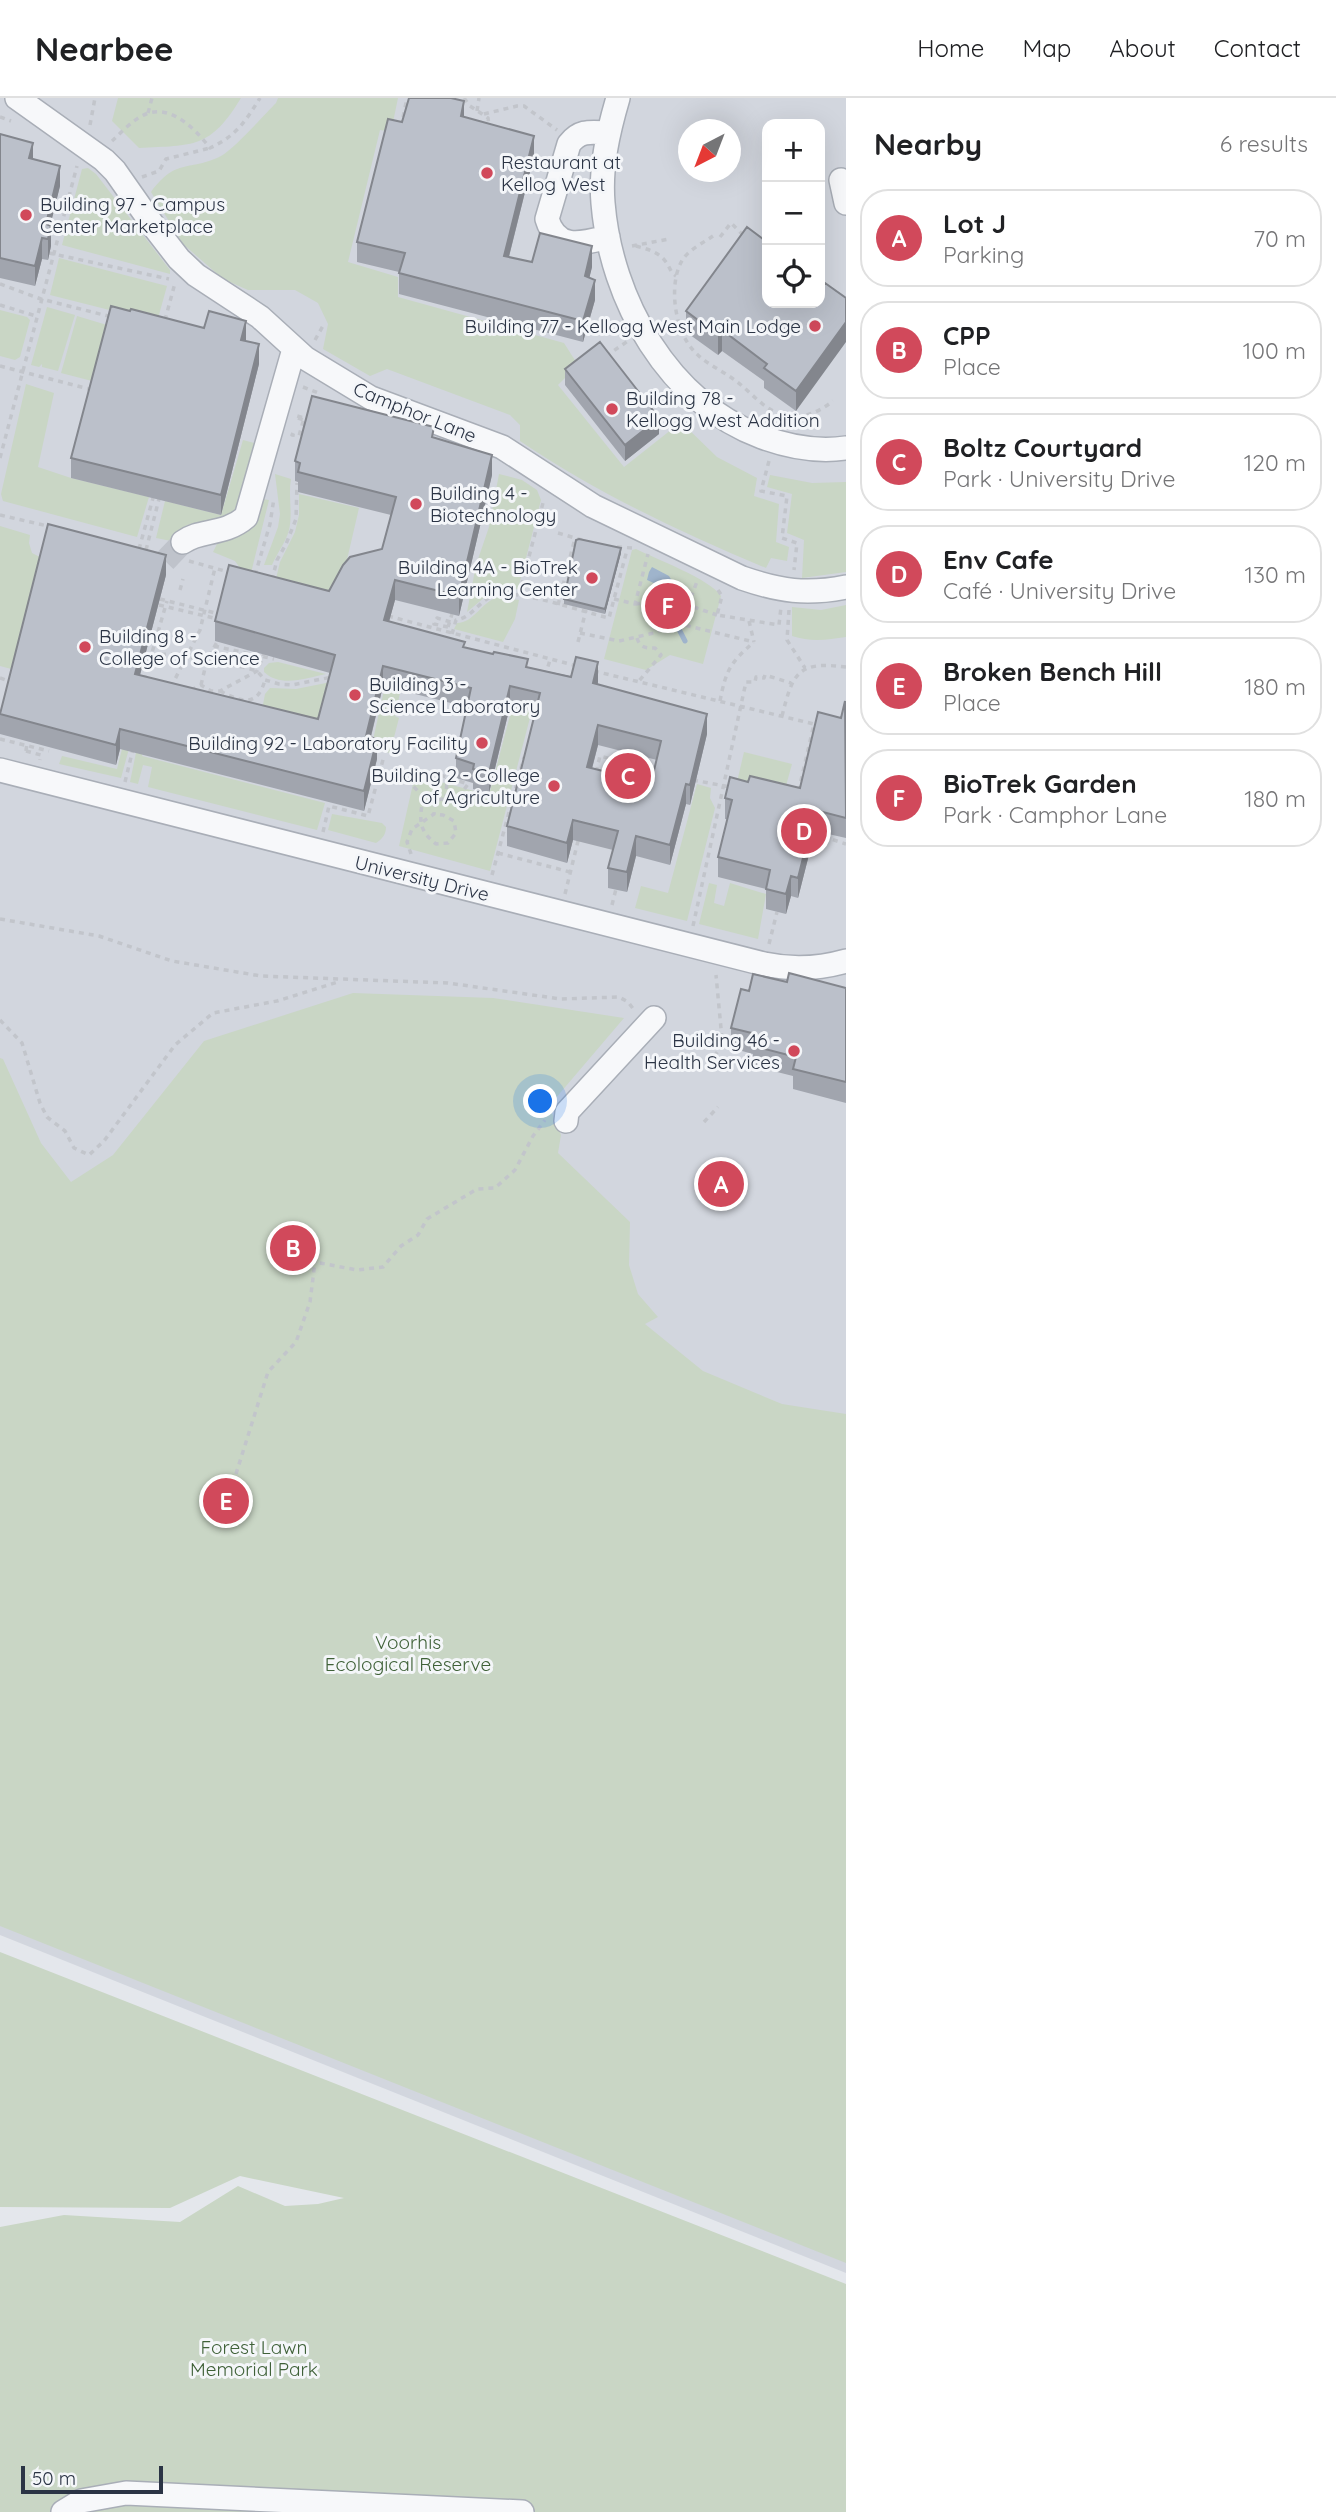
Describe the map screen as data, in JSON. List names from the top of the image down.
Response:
{
  "streets": {
    "street": ["Camphor Lane", "University Drive"]
  },
  "parks": ["Voorhis Ecological Reserve", "Forest Lawn Memorial Park"],
  "places": [
    "Restaurant at Kellog West",
    "Building 97 - Campus Center Marketplace",
    "Building 77 - Kellogg West Main Lodge",
    "Building 78 - Kellogg West Addition",
    "Building 4 - Biotechnology",
    "Building 4A - BioTrek Learning Center",
    "Building 8 - College of Science",
    "Building 3 - Science Laboratory",
    "Building 92 - Laboratory Facility",
    "Building 2 - College of Agriculture",
    "Building 46 - Health Services"
  ],
  "scale_bar": "50 m",
  "north": "bottom left",
  "page": {
    "header": "Nearbee",
    "nav": [
      "Home",
      "Map",
      "About",
      "Contact"
    ],
    "heading": ["Nearby", "6 results"],
    "map_buttons": ["+", "−"],
    "list": [
      {
        "mark": "A",
        "name": "Lot J",
        "note": "Parking",
        "value": "70 m"
      },
      {
        "mark": "B",
        "name": "CPP",
        "note": "Place",
        "value": "100 m"
      },
      {
        "mark": "C",
        "name": "Boltz Courtyard",
        "note": "Park · University Drive",
        "value": "120 m"
      },
      {
        "mark": "D",
        "name": "Env Cafe",
        "note": "Café · University Drive",
        "value": "130 m"
      },
      {
        "mark": "E",
        "name": "Broken Bench Hill",
        "note": "Place",
        "value": "180 m"
      },
      {
        "mark": "F",
        "name": "BioTrek Garden",
        "note": "Park · Camphor Lane",
        "value": "180 m"
      }
    ],
    "pins": [
      "F",
      "C",
      "D",
      "A",
      "B",
      "E"
    ],
    "scale": "50 m"
  }
}
